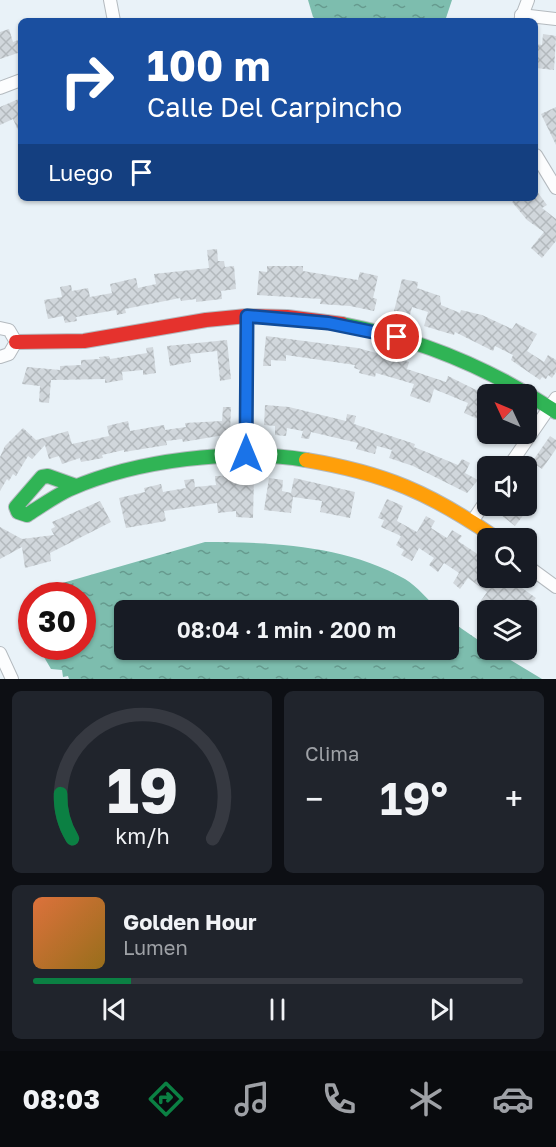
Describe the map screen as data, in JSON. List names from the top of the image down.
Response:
{
  "north": "top left",
  "page": {
    "turn": ["100 m", "Calle Del Carpincho"],
    "then": "Luego",
    "limit": "30",
    "trip": "08:04 · 1 min · 200 m",
    "tile": "Clima",
    "heat": ["−", "19°", "+"],
    "song": ["Golden Hour", "Lumen"],
    "tabs": "08:03",
    "gauge": ["19", "km/h"]
  }
}
